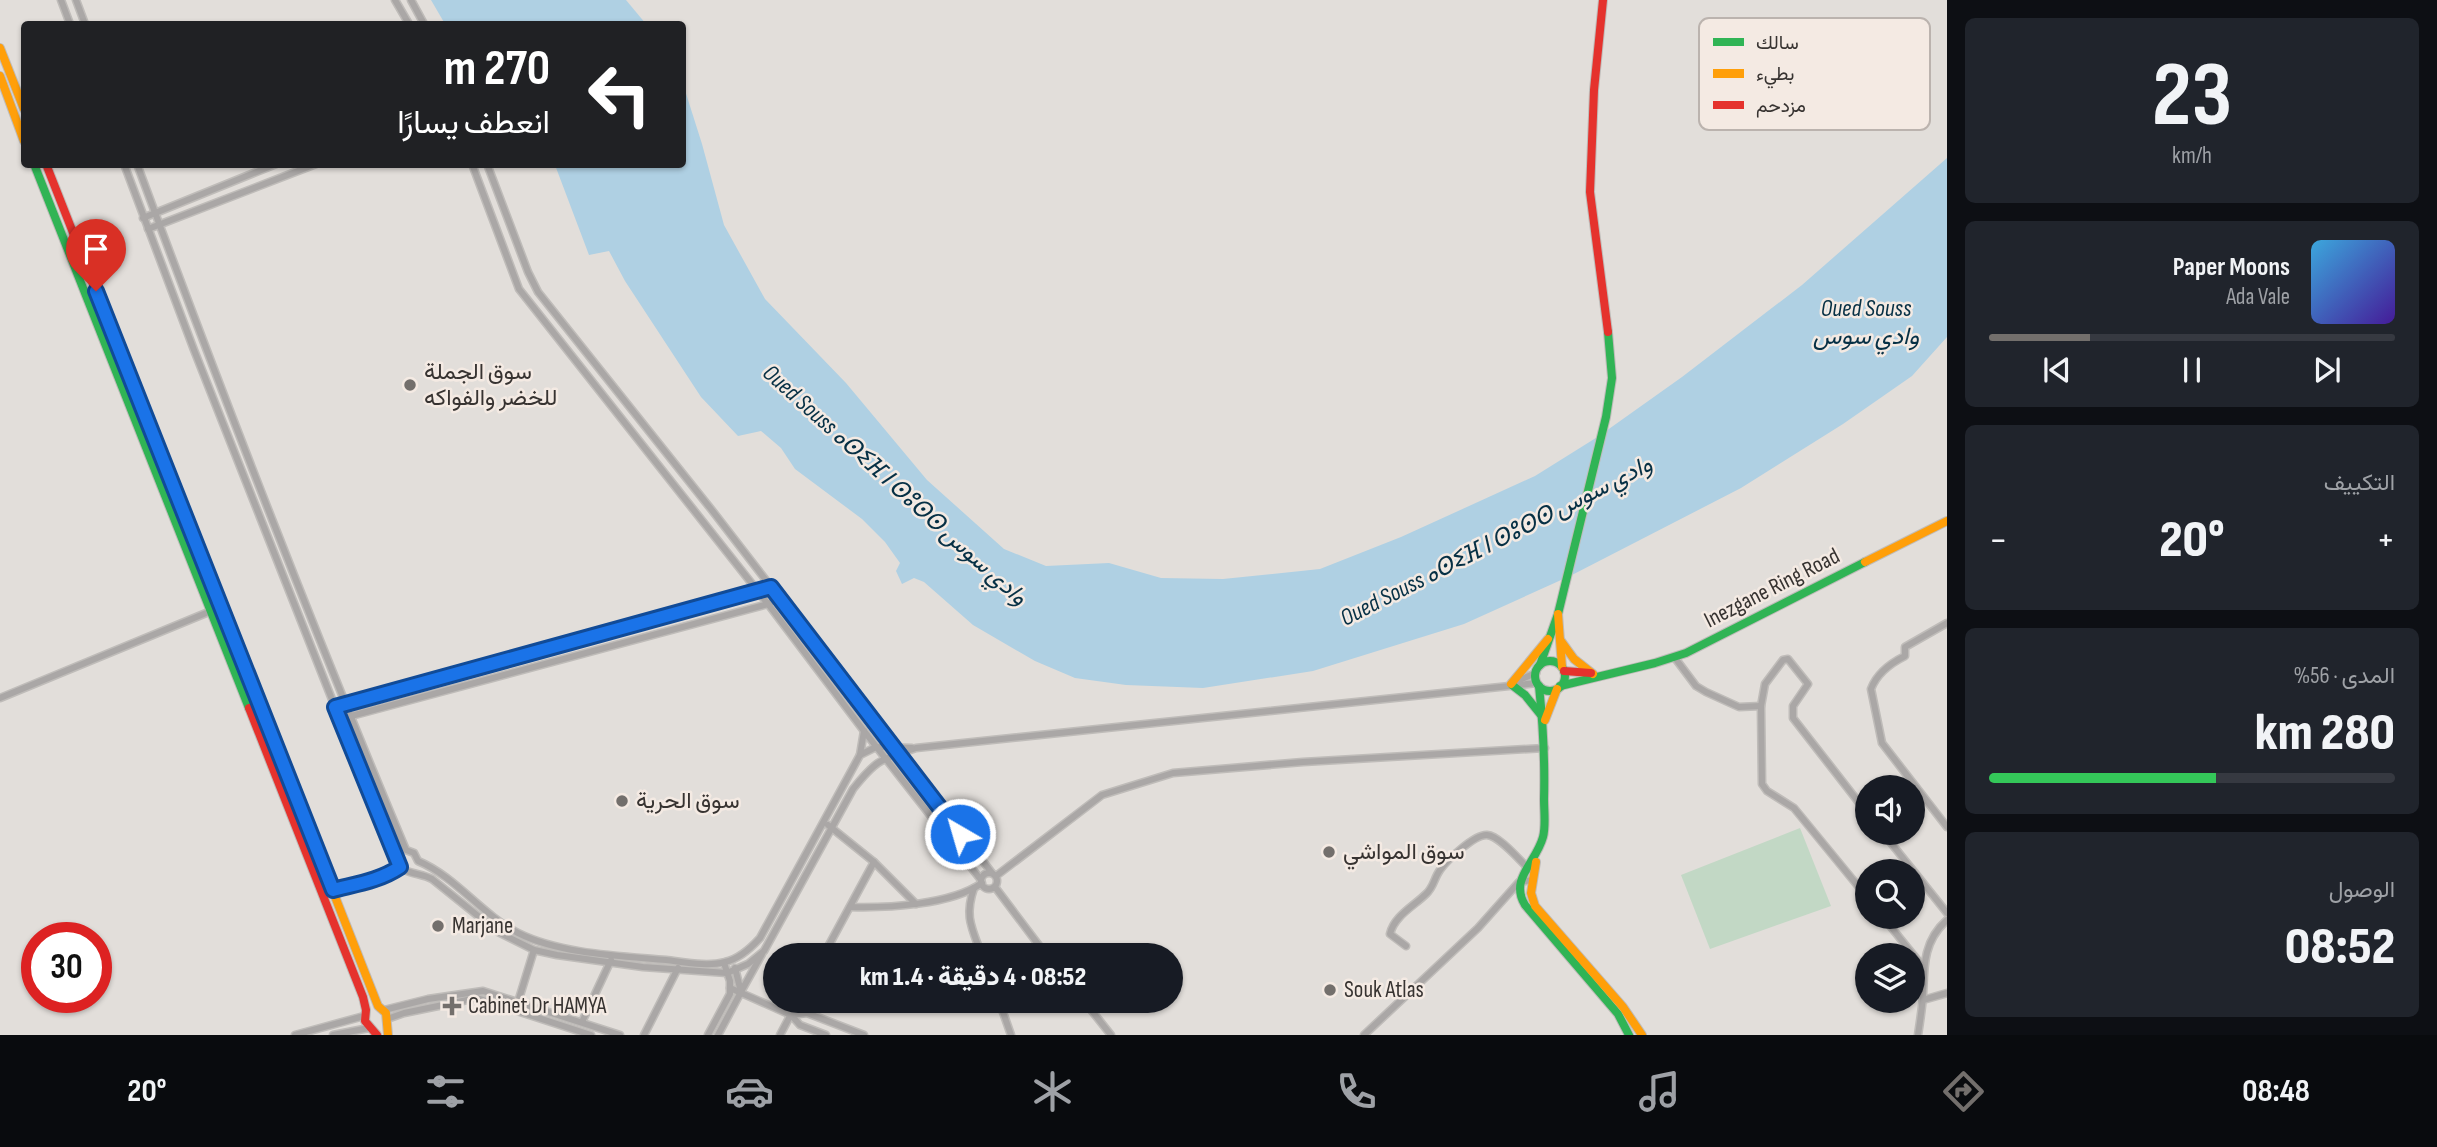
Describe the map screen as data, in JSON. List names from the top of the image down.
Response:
{
  "streets": {
    "street": ["Inezgane Ring Road"]
  },
  "water": ["Oued Souss وادي سوس", "Oued Souss ⴰⵙⵉⴼ ⵏ ⵙⵓⵙⵙ وادي سوس"],
  "places": {
    "other": [
      "سوق الجملة للخضر والفواكه",
      "سوق الحرية",
      "سوق المواشي",
      "Marjane",
      "Souk Atlas"
    ],
    "health": ["Cabinet Dr HAMYA"]
  },
  "legend": ["سالك", "بطيء", "مزدحم"],
  "page": {
    "tile": [
      ["23", "km/h"],
      "التكييف",
      ["المدى · 56%", "280 km"],
      ["الوصول", "08:52"]
    ],
    "turn": ["270 m", "انعطف يسارًا"],
    "song": ["Paper Moons", "Ada Vale"],
    "heat": ["−", "20°", "+"],
    "limit": "30",
    "trip": "08:52 · 4 دقيقة · 1.4 km",
    "tabs": ["08:48", "20°"]
  }
}
